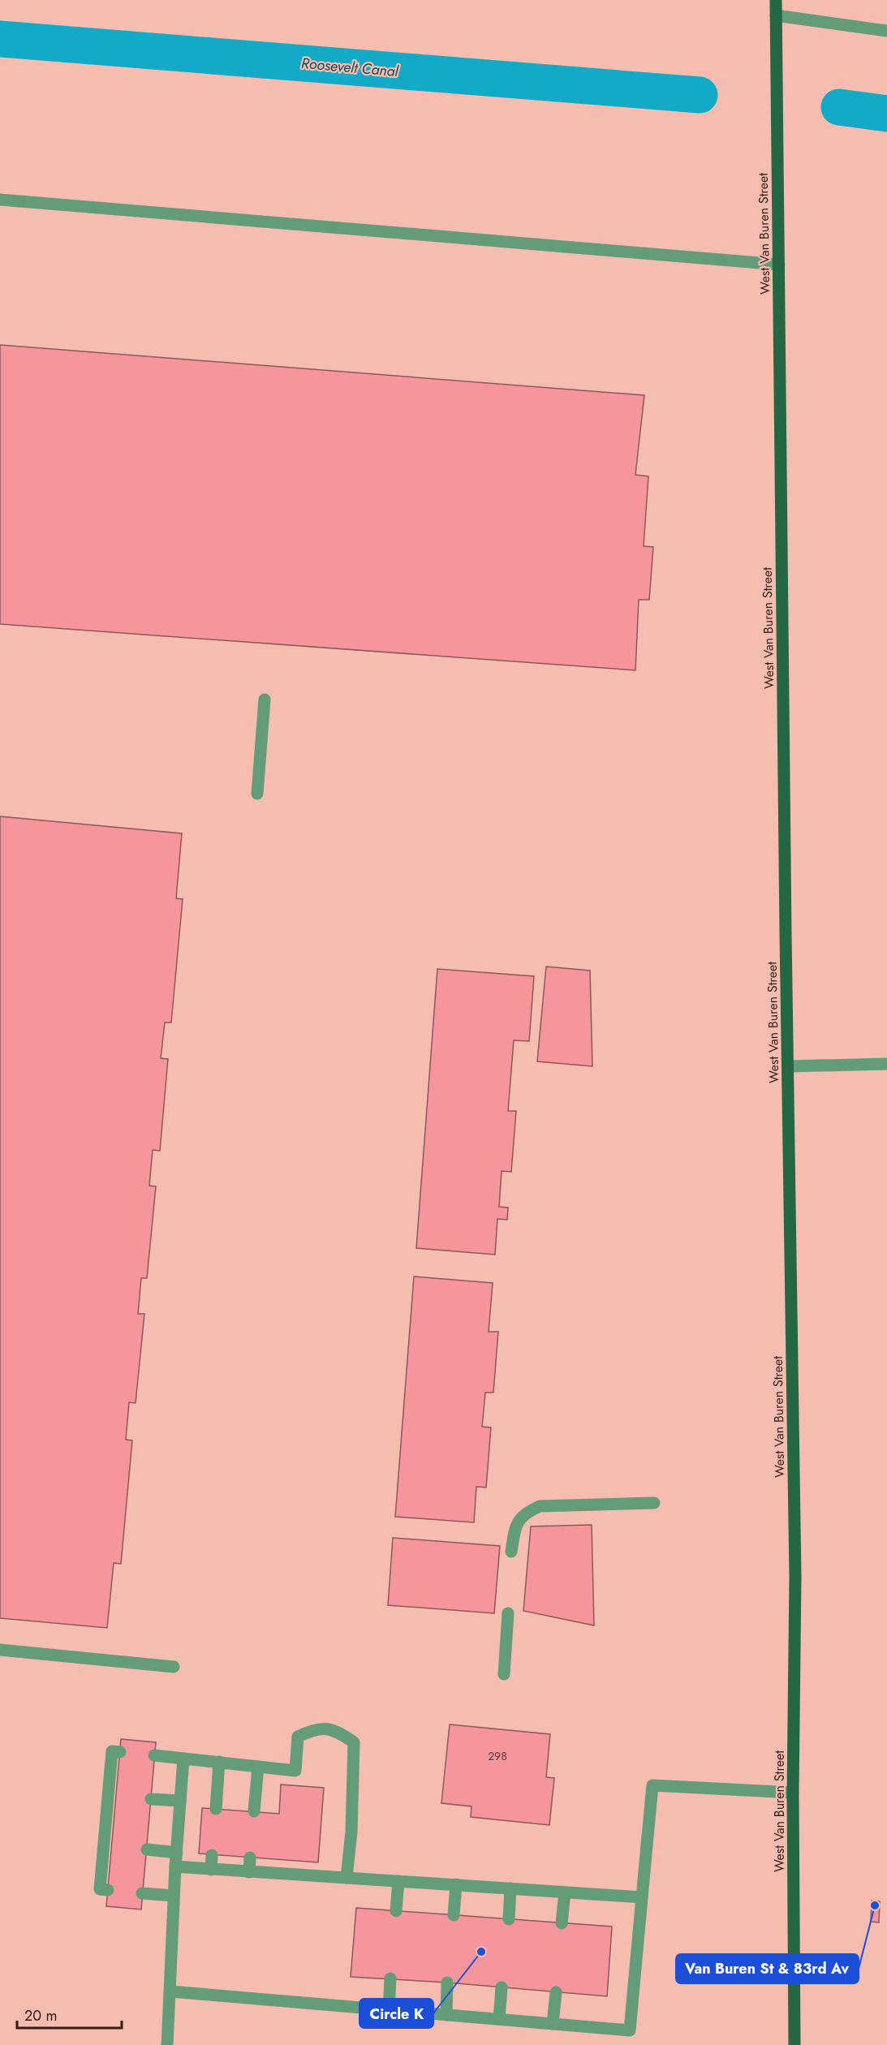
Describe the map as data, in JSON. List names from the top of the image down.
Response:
{
  "streets": {
    "main road": ["West Van Buren Street"]
  },
  "water": ["Roosevelt Canal"],
  "places": ["Van Buren St & 83rd Av", "Circle K"],
  "house_numbers": ["298"],
  "scale_bar": "20 m"
}
